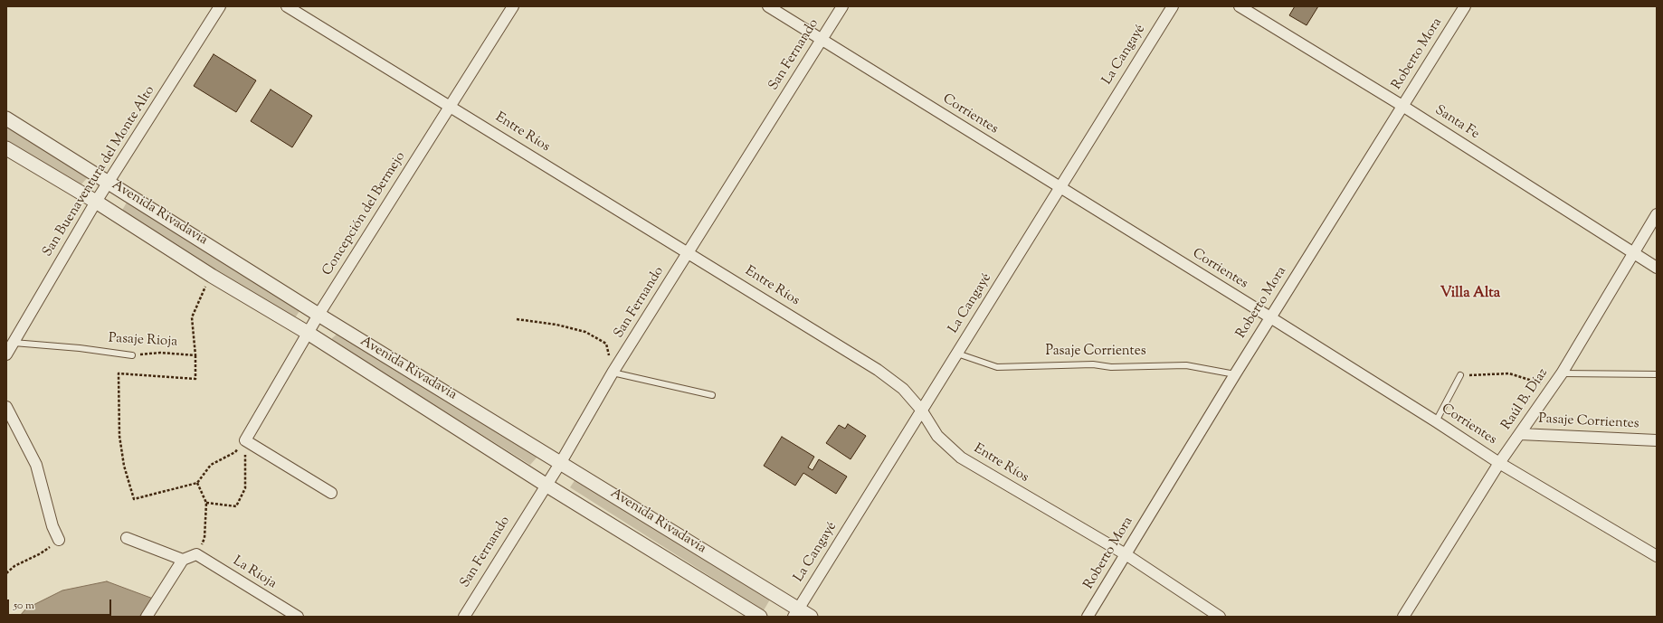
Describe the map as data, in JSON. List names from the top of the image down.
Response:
{
  "streets": {
    "street": [
      "Roberto Mora",
      "San Fernando",
      "La Cangayé",
      "Corrientes",
      "Santa Fe",
      "Entre Ríos",
      "San Buenaventura del Monte Alto",
      "Avenida Rivadavia",
      "Concepción del Bermejo",
      "Pasaje Corrientes",
      "Raúl B. Díaz",
      "La Rioja"
    ],
    "lane": ["Pasaje Rioja"]
  },
  "crossings": [
    ["Roberto Mora", "Corrientes"],
    ["Roberto Mora", "Santa Fe"],
    ["Roberto Mora", "Entre Ríos"],
    ["Roberto Mora", "Pasaje Corrientes"],
    ["San Fernando", "Corrientes"],
    ["San Fernando", "Entre Ríos"],
    ["San Fernando", "Avenida Rivadavia"],
    ["La Cangayé", "Corrientes"],
    ["La Cangayé", "Entre Ríos"],
    ["La Cangayé", "Avenida Rivadavia"],
    ["La Cangayé", "Pasaje Corrientes"],
    ["Corrientes", "Raúl B. Díaz"],
    ["Santa Fe", "Raúl B. Díaz"],
    ["Entre Ríos", "Concepción del Bermejo"],
    ["San Buenaventura del Monte Alto", "Avenida Rivadavia"],
    ["San Buenaventura del Monte Alto", "Pasaje Rioja"],
    ["Avenida Rivadavia", "Concepción del Bermejo"],
    ["Avenida Rivadavia", "Pasaje Rioja"],
    ["Pasaje Corrientes", "Raúl B. Díaz"]
  ],
  "districts": ["Villa Alta"],
  "scale_bar": "50 m"
}
